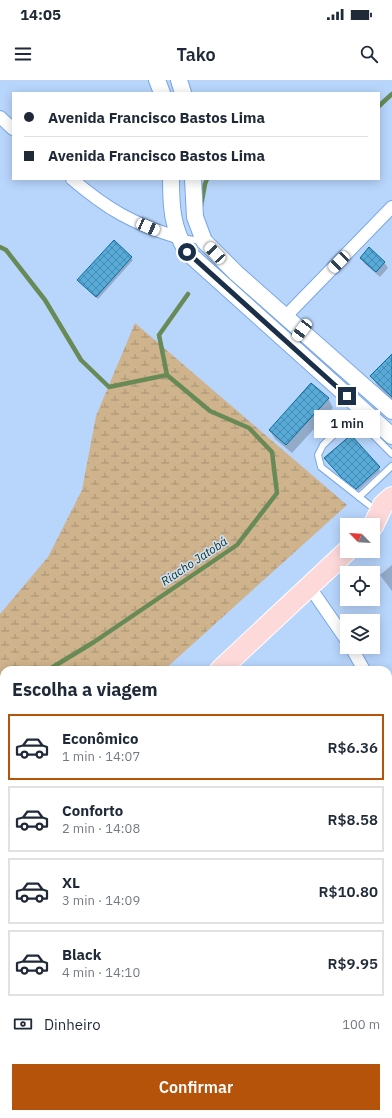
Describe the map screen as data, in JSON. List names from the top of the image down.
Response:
{
  "water": ["Riacho Jatobá"],
  "north": "top left",
  "page": {
    "status": "14:05",
    "header": "Tako",
    "banner": ["Avenida Francisco Bastos Lima", "Avenida Francisco Bastos Lima"],
    "bubble": "1 min",
    "heading": "Escolha a viagem",
    "list": [
      {
        "name": "Econômico",
        "note": "1 min · 14:07",
        "value": "R$6.36"
      },
      {
        "name": "Conforto",
        "note": "2 min · 14:08",
        "value": "R$8.58"
      },
      {
        "name": "XL",
        "note": "3 min · 14:09",
        "value": "R$10.80"
      },
      {
        "name": "Black",
        "note": "4 min · 14:10",
        "value": "R$9.95"
      }
    ],
    "pay": ["Dinheiro", "100 m"],
    "buttons": "Confirmar"
  }
}
